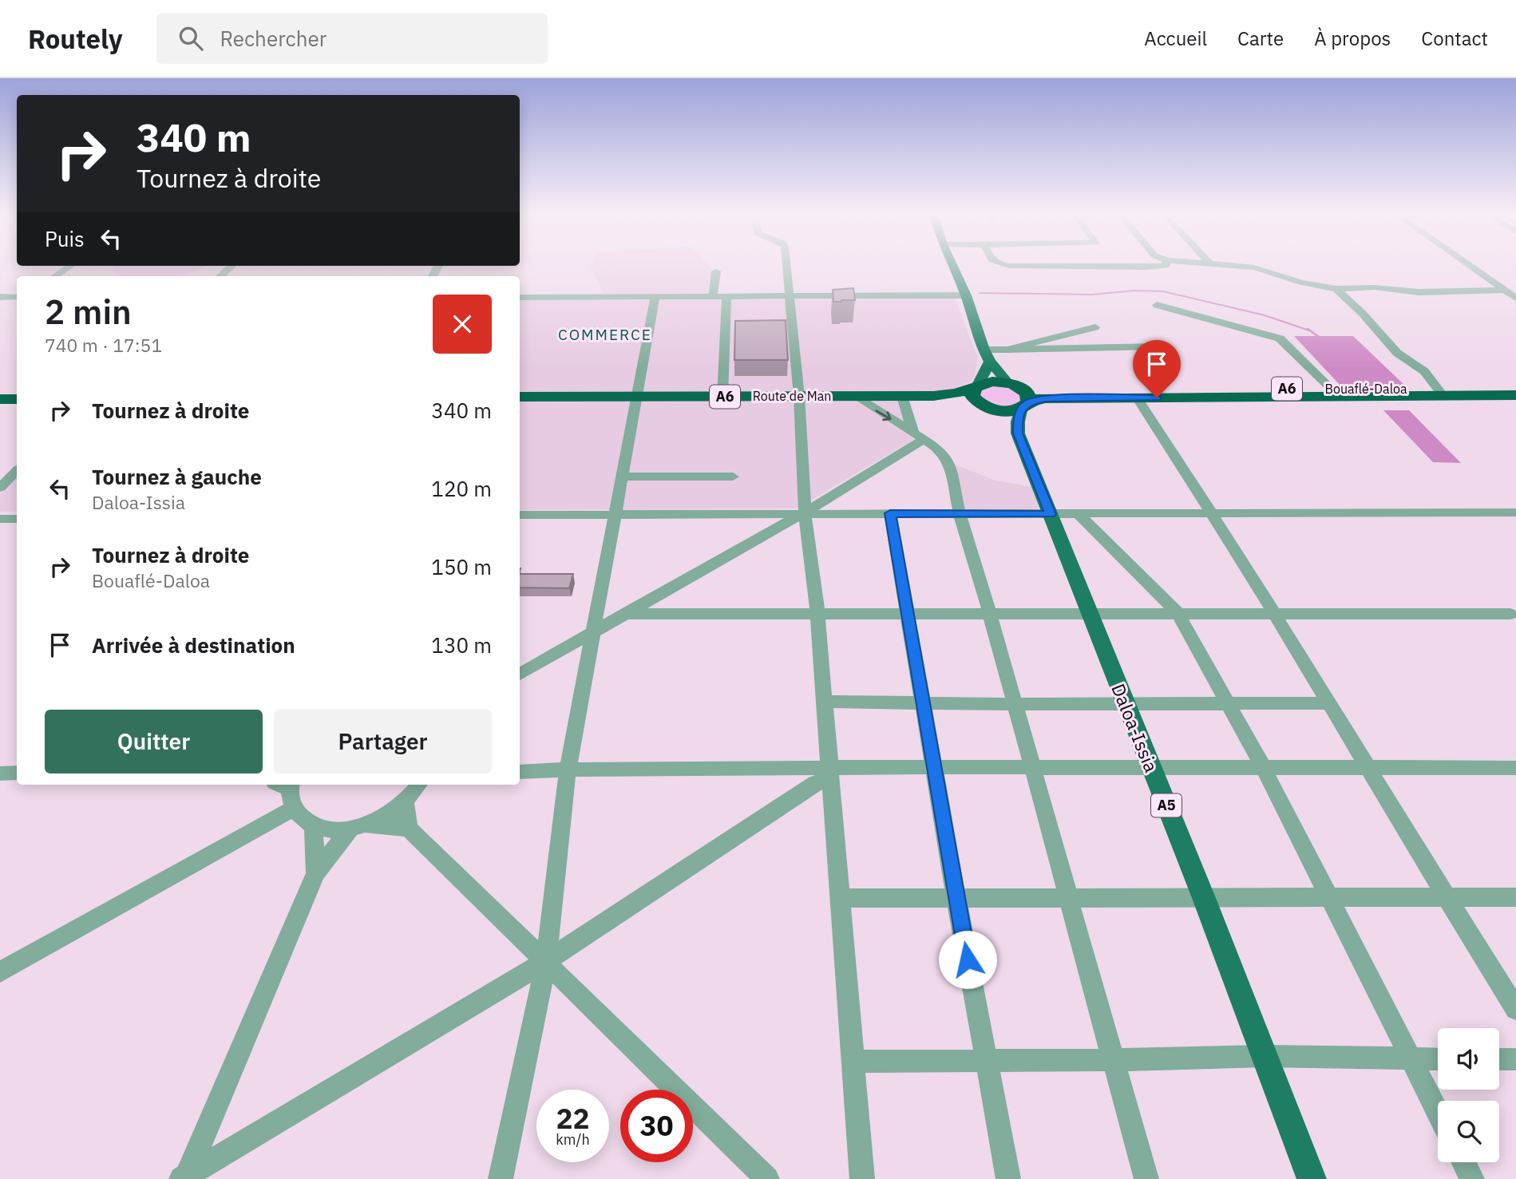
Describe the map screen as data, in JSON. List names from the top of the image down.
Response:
{
  "streets": {
    "highway": ["A6", "Bouaflé-Daloa", "Route de Man"],
    "main road": ["Daloa-Issia", "A5"]
  },
  "crossings": [
    ["A6", "Bouaflé-Daloa"],
    ["A6", "Route de Man"],
    ["A6", "A5"],
    ["Bouaflé-Daloa", "A5"],
    ["Daloa-Issia", "A5"]
  ],
  "districts": ["COMMERCE"],
  "page": {
    "header": "Routely",
    "search": "Rechercher",
    "nav": [
      "Accueil",
      "Carte",
      "À propos",
      "Contact"
    ],
    "turn": ["340 m", "Tournez à droite"],
    "then": "Puis",
    "heading": ["2 min", "740 m · 17:51"],
    "list": [
      {
        "name": "Tournez à droite",
        "value": "340 m"
      },
      {
        "name": "Tournez à gauche",
        "note": "Daloa-Issia",
        "value": "120 m"
      },
      {
        "name": "Tournez à droite",
        "note": "Bouaflé-Daloa",
        "value": "150 m"
      },
      {
        "name": "Arrivée à destination",
        "value": "130 m"
      }
    ],
    "buttons": ["Quitter", "Partager"],
    "speed": "22 km/h",
    "limit": "30"
  }
}
